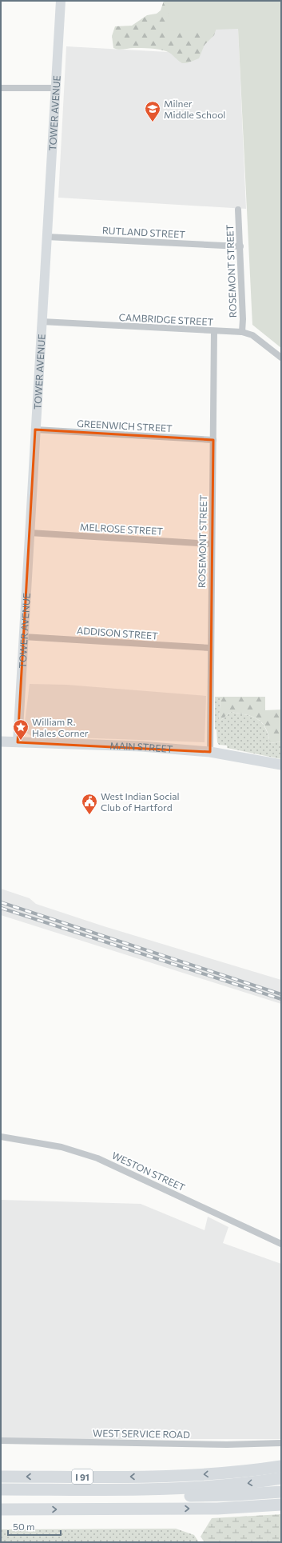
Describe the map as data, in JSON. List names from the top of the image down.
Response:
{
  "streets": {
    "highway": ["I 91"],
    "main road": ["TOWER AVENUE", "MAIN STREET"],
    "street": [
      "RUTLAND STREET",
      "ROSEMONT STREET",
      "CAMBRIDGE STREET",
      "GREENWICH STREET",
      "MELROSE STREET",
      "ADDISON STREET",
      "WESTON STREET",
      "WEST SERVICE ROAD"
    ]
  },
  "crossings": [
    ["TOWER AVENUE", "RUTLAND STREET"],
    ["TOWER AVENUE", "CAMBRIDGE STREET"],
    ["TOWER AVENUE", "GREENWICH STREET"],
    ["TOWER AVENUE", "MELROSE STREET"],
    ["TOWER AVENUE", "ADDISON STREET"],
    ["TOWER AVENUE", "MAIN STREET"],
    ["RUTLAND STREET", "ROSEMONT STREET"],
    ["ROSEMONT STREET", "CAMBRIDGE STREET"],
    ["ROSEMONT STREET", "GREENWICH STREET"],
    ["ROSEMONT STREET", "MELROSE STREET"],
    ["ROSEMONT STREET", "ADDISON STREET"],
    ["ROSEMONT STREET", "MAIN STREET"]
  ],
  "places": {
    "school or university": ["Milner Middle School"],
    "place": ["William R. Hales Corner"],
    "public building": ["West Indian Social Club of Hartford"]
  },
  "scale_bar": "50 m"
}
